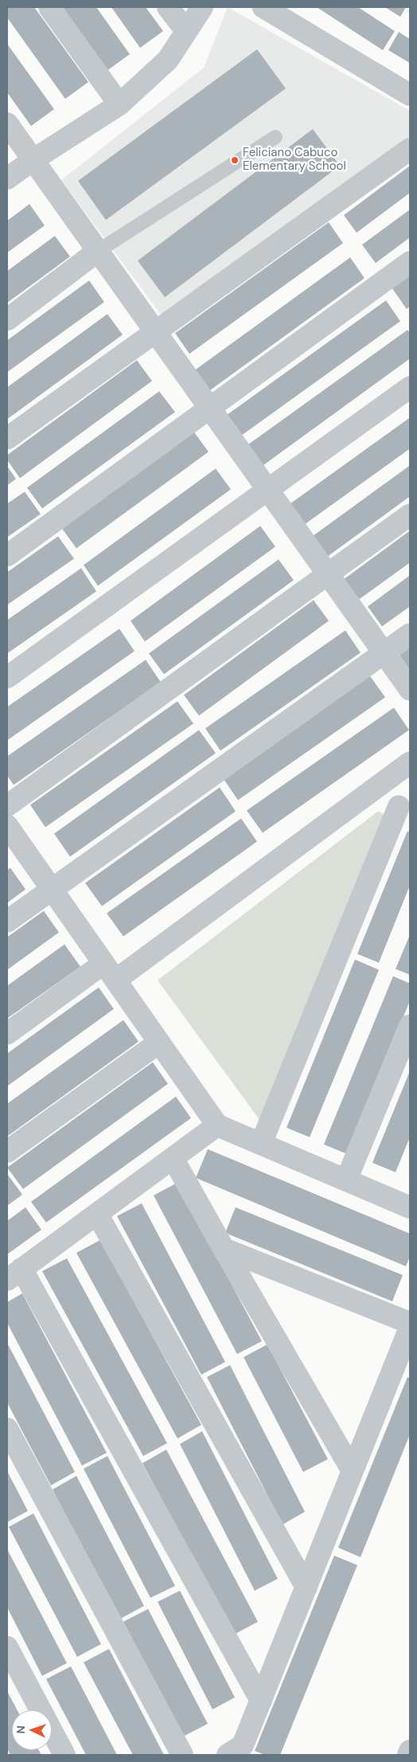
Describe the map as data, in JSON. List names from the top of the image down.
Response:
{
  "places": ["Feliciano Cabuco Elementary School"],
  "north": "left"
}
